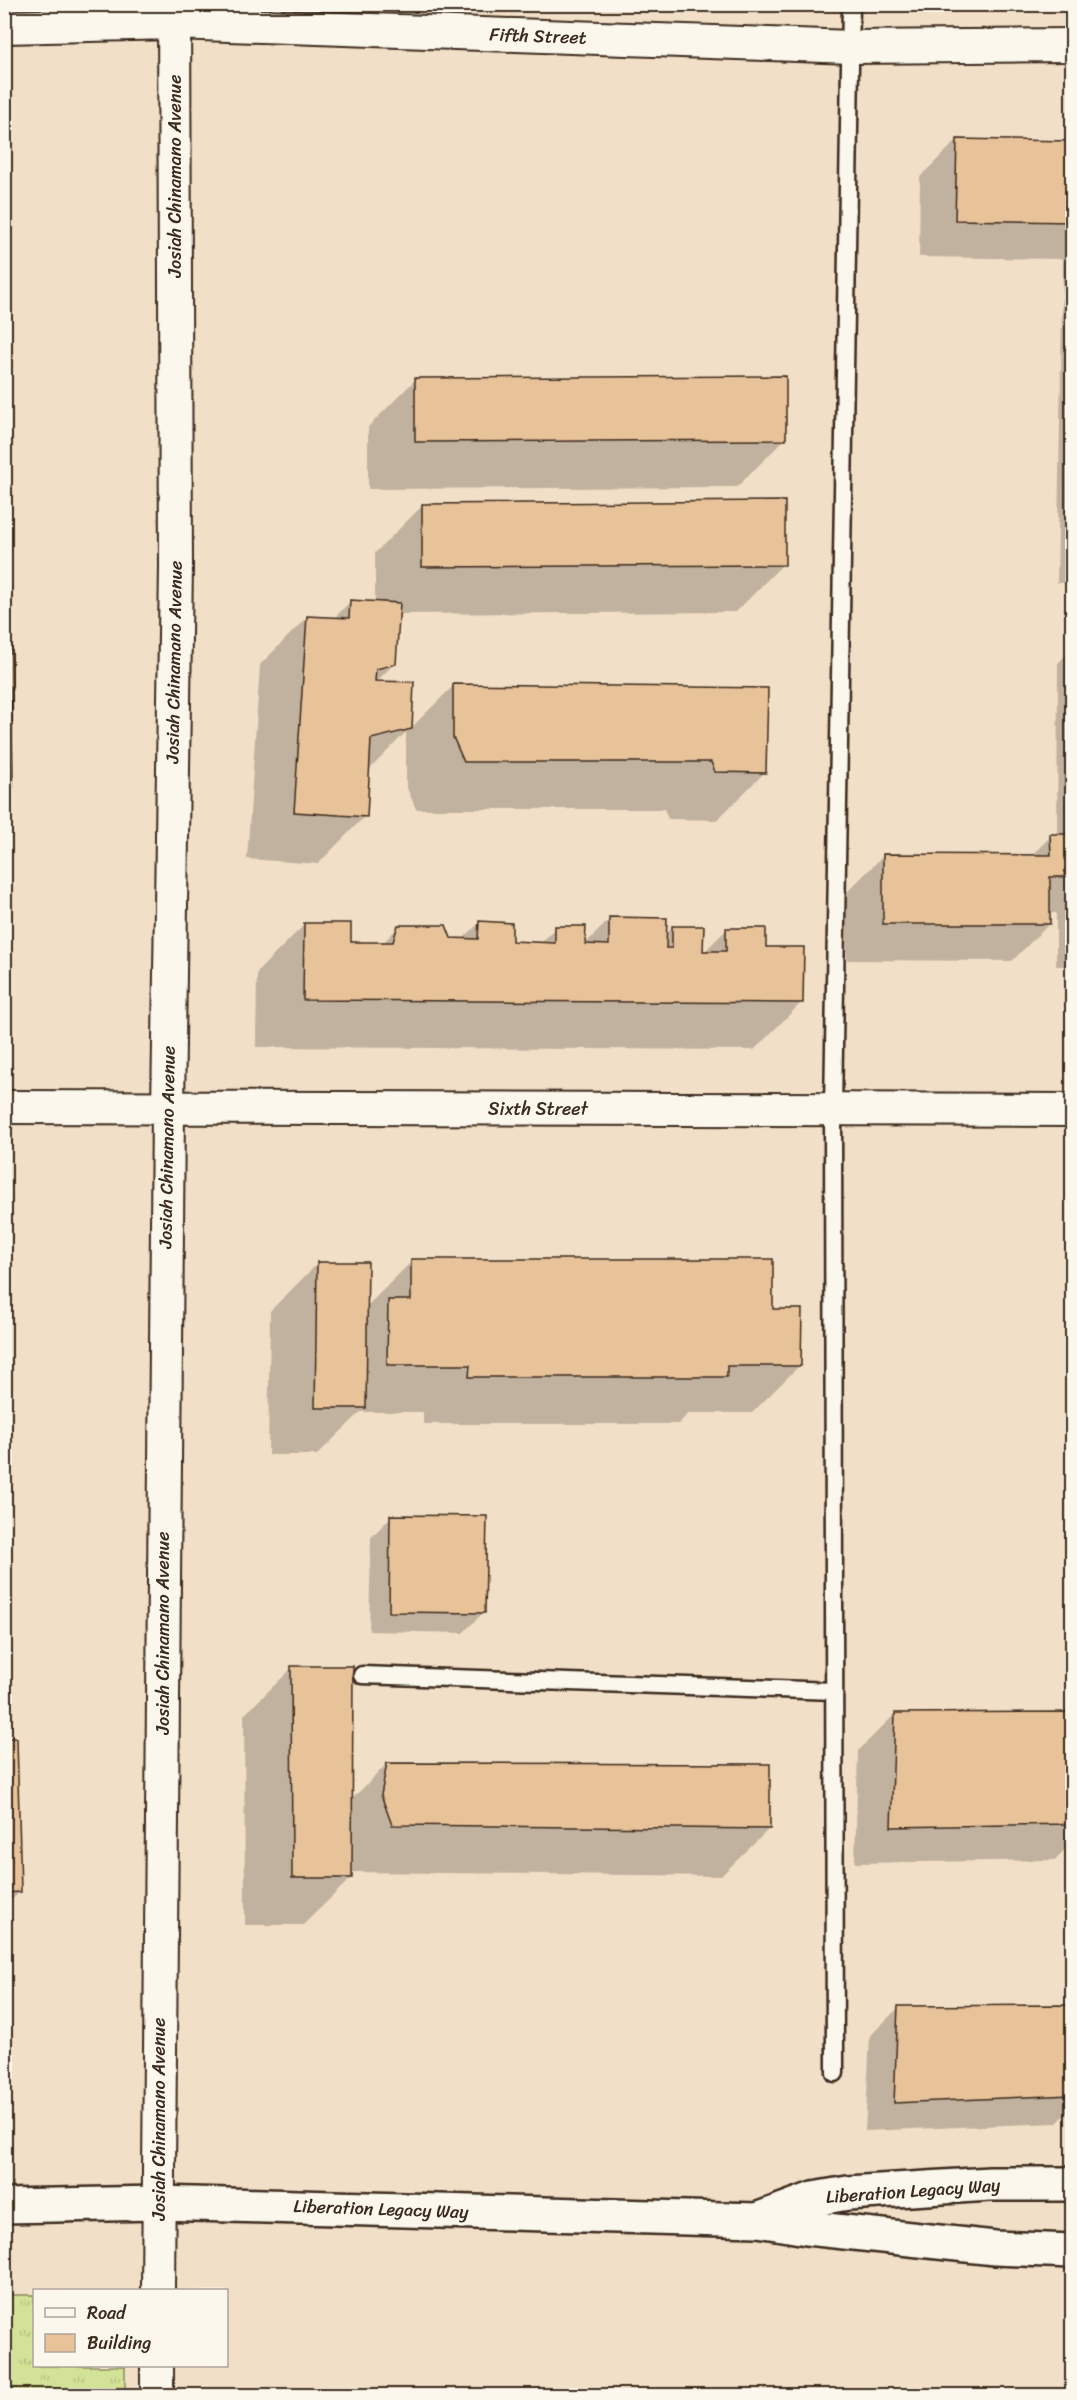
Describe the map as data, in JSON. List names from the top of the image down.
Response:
{
  "streets": {
    "main road": ["Liberation Legacy Way"],
    "street": ["Fifth Street", "Josiah Chinamano Avenue", "Sixth Street"]
  },
  "crossings": [
    ["Fifth Street", "Josiah Chinamano Avenue"],
    ["Josiah Chinamano Avenue", "Sixth Street"],
    ["Josiah Chinamano Avenue", "Liberation Legacy Way"]
  ],
  "legend": ["Road", "Building"]
}
